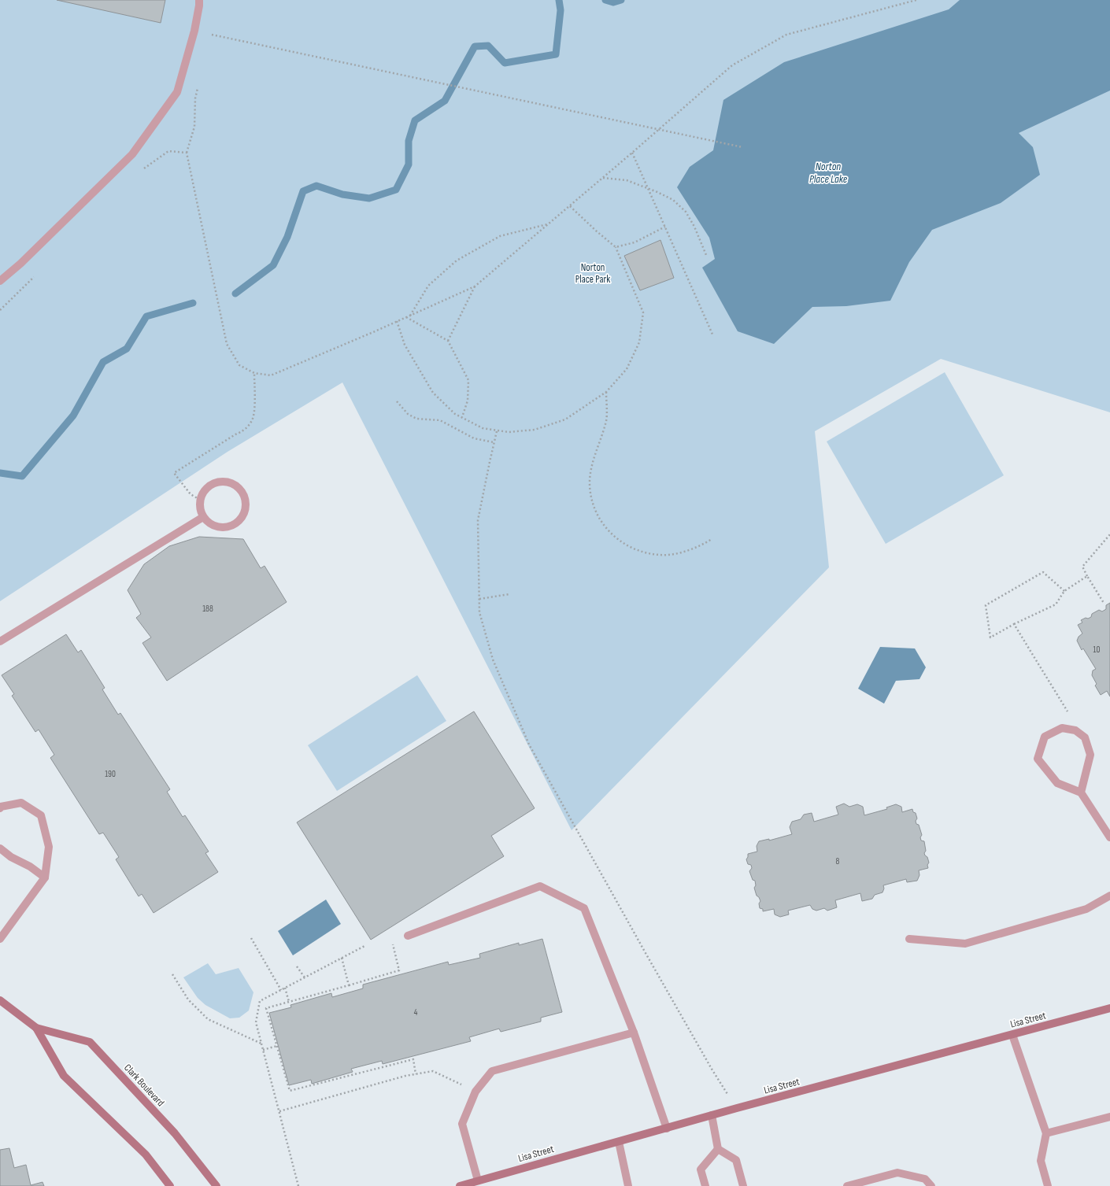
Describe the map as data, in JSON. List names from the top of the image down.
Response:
{
  "streets": {
    "street": ["Lisa Street", "Clark Boulevard"]
  },
  "water": ["Norton Place Lake"],
  "parks": ["Norton Place Park"],
  "house_numbers": [
    "188",
    "10",
    "190",
    "8",
    "4"
  ]
}
